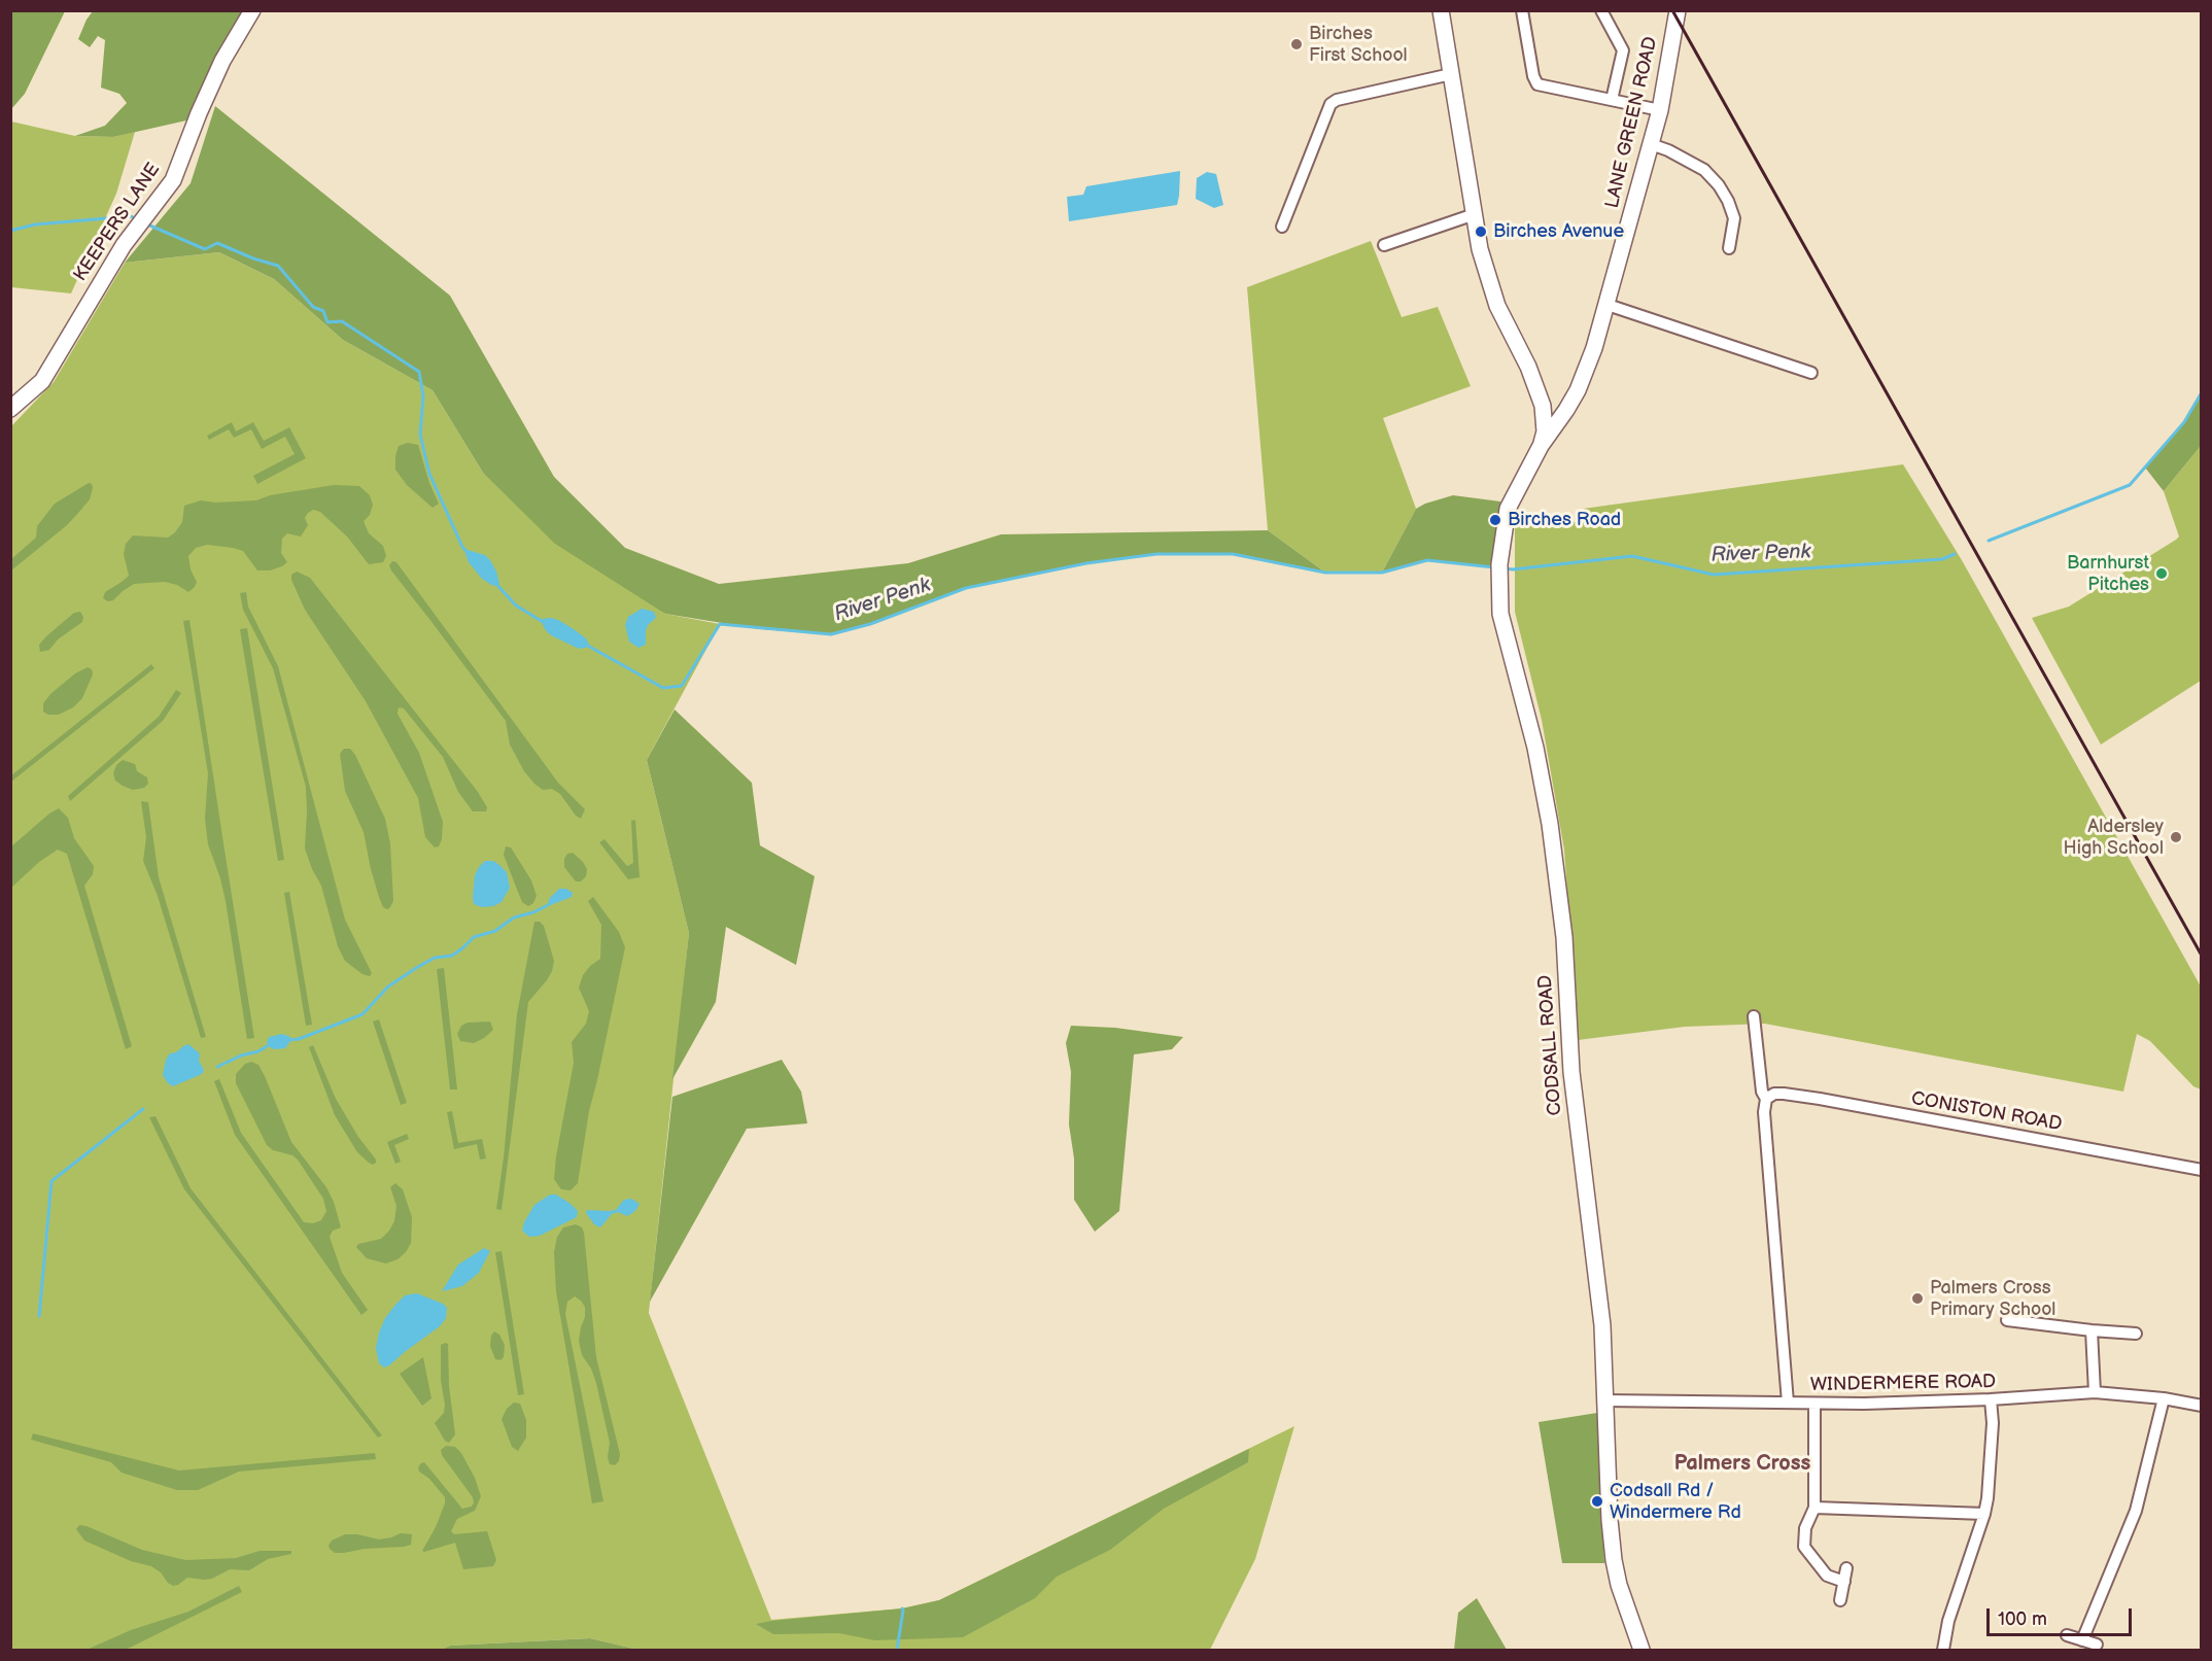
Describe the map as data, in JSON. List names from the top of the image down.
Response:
{
  "streets": {
    "street": [
      "LANE GREEN ROAD",
      "KEEPERS LANE",
      "CODSALL ROAD",
      "CONISTON ROAD",
      "WINDERMERE ROAD"
    ]
  },
  "crossings": [
    ["LANE GREEN ROAD", "CODSALL ROAD"],
    ["CODSALL ROAD", "WINDERMERE ROAD"]
  ],
  "districts": ["Palmers Cross"],
  "water": ["River Penk"],
  "places": [
    "Birches First School",
    "Birches Avenue",
    "Birches Road",
    "Barnhurst Pitches",
    "Aldersley High School",
    "Palmers Cross Primary School",
    "Codsall Rd / Windermere Rd"
  ],
  "scale_bar": "100 m"
}
